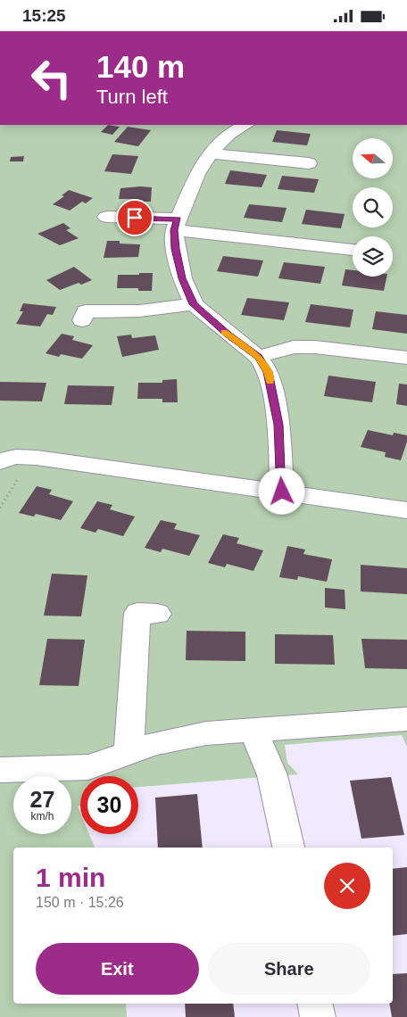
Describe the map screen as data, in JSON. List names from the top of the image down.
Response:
{
  "north": "left",
  "page": {
    "status": "15:25",
    "turn": ["140 m", "Turn left"],
    "speed": "27 km/h",
    "limit": "30",
    "heading": ["1 min", "150 m · 15:26"],
    "buttons": ["Exit", "Share"]
  }
}
